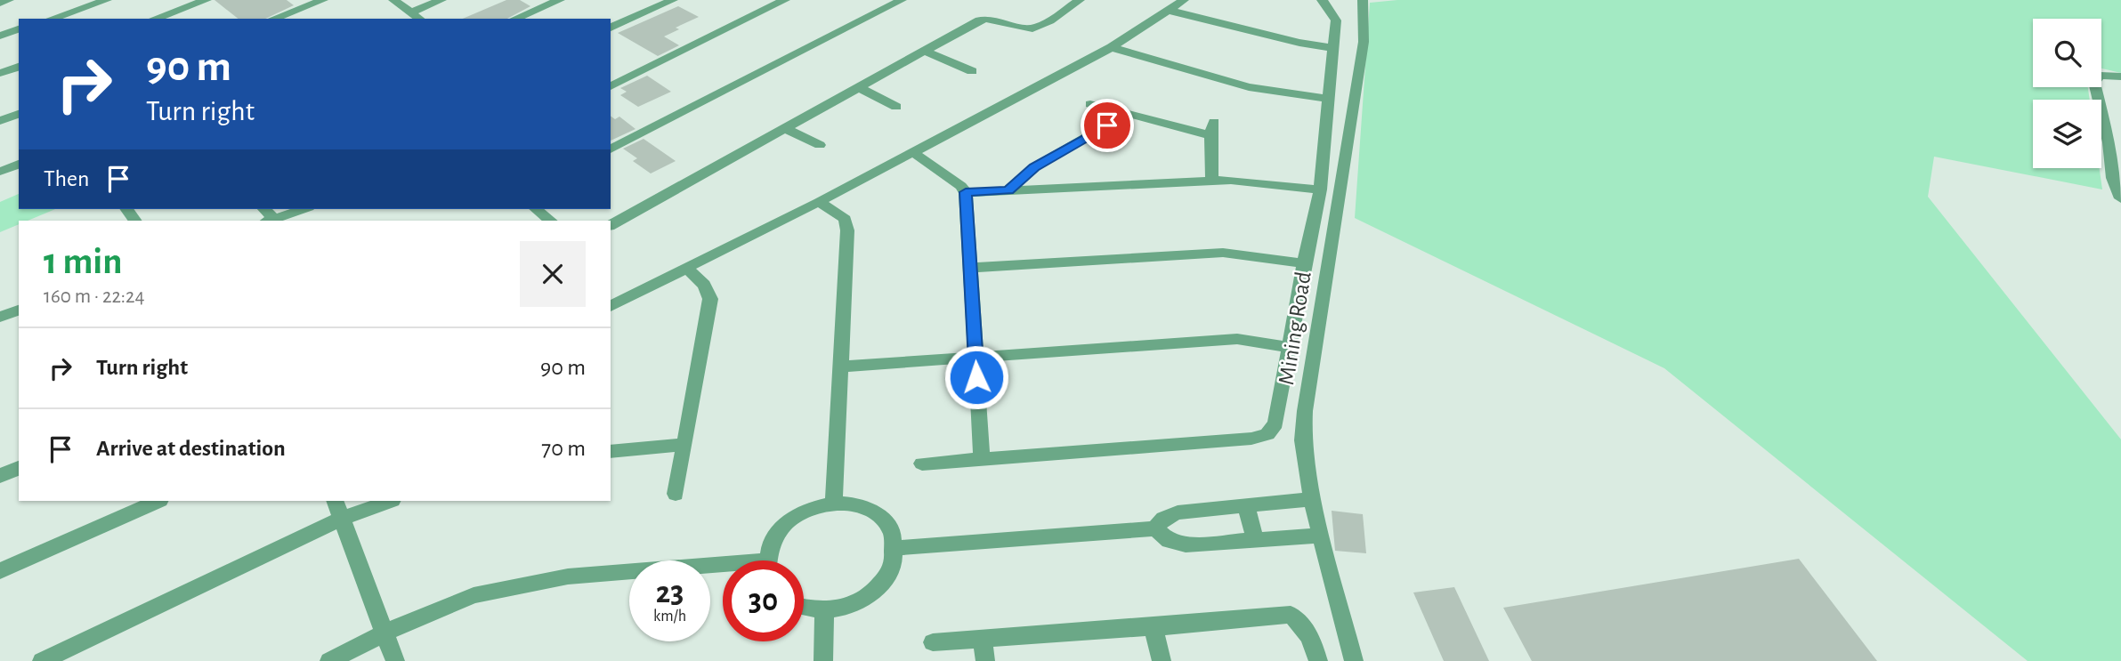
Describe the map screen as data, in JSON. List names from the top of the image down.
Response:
{
  "streets": {
    "street": ["Mining Road"]
  },
  "page": {
    "turn": ["90 m", "Turn right"],
    "then": "Then",
    "heading": ["1 min", "160 m · 22:24"],
    "list": [
      {
        "name": "Turn right",
        "value": "90 m"
      },
      {
        "name": "Arrive at destination",
        "value": "70 m"
      }
    ],
    "speed": "23 km/h",
    "limit": "30"
  }
}
